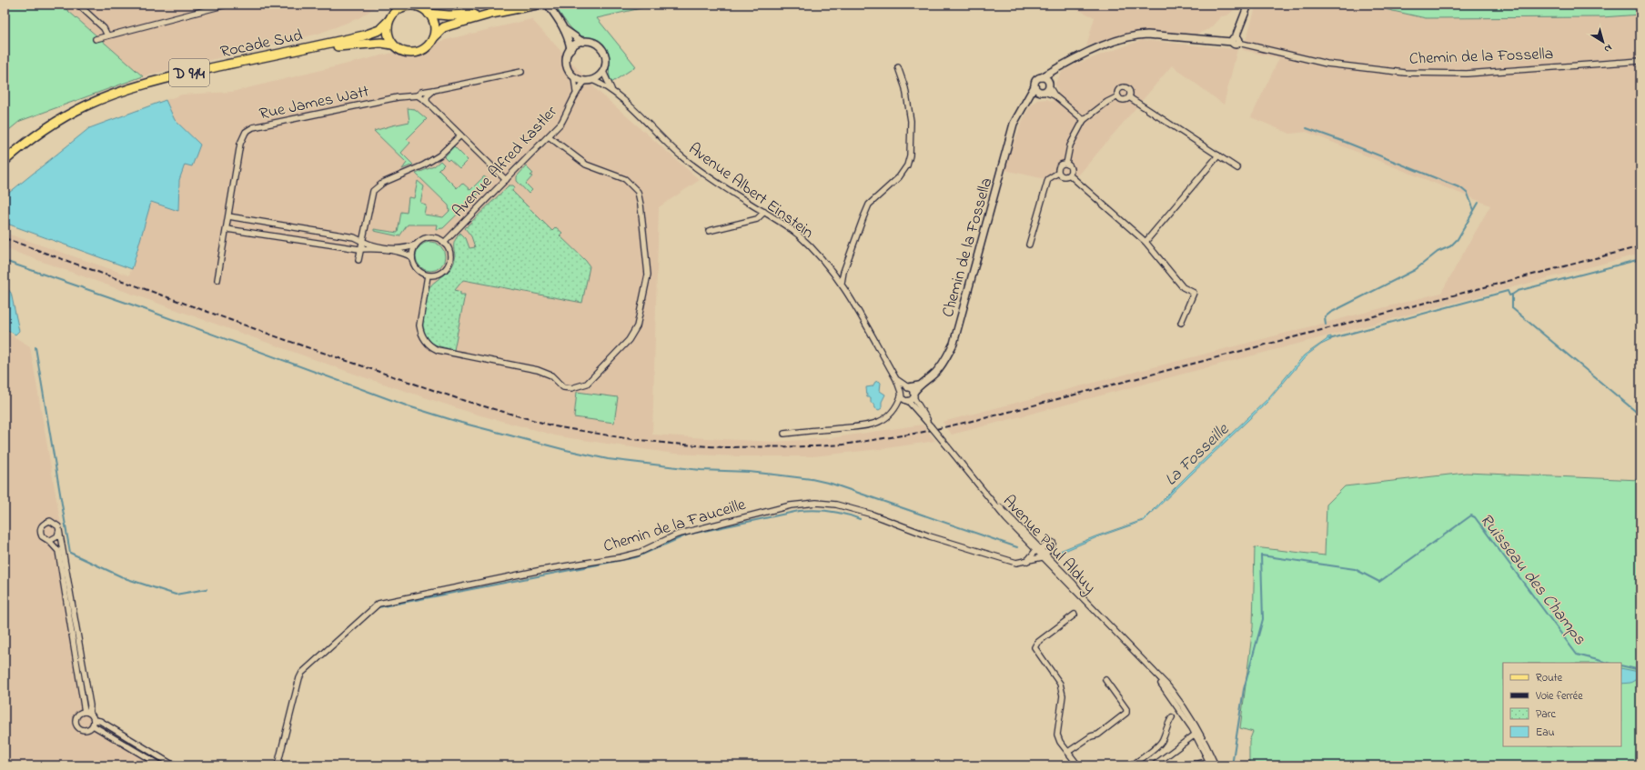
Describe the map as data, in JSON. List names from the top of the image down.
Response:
{
  "streets": {
    "main road": ["Rocade Sud", "D 914"],
    "street": [
      "Chemin de la Fossella",
      "Rue James Watt",
      "Avenue Alfred Kastler",
      "Avenue Albert Einstein",
      "Chemin de la Fauceille",
      "Avenue Paul Alduy"
    ]
  },
  "crossings": [
    ["Chemin de la Fossella", "Avenue Albert Einstein"],
    ["Chemin de la Fossella", "Avenue Paul Alduy"],
    ["Avenue Albert Einstein", "Avenue Paul Alduy"],
    ["Chemin de la Fauceille", "Avenue Paul Alduy"]
  ],
  "water": ["La Fosseille", "Ruisseau des Champs"],
  "legend": [
    "Route",
    "Voie ferrée",
    "Parc",
    "Eau"
  ],
  "north": "bottom right"
}
